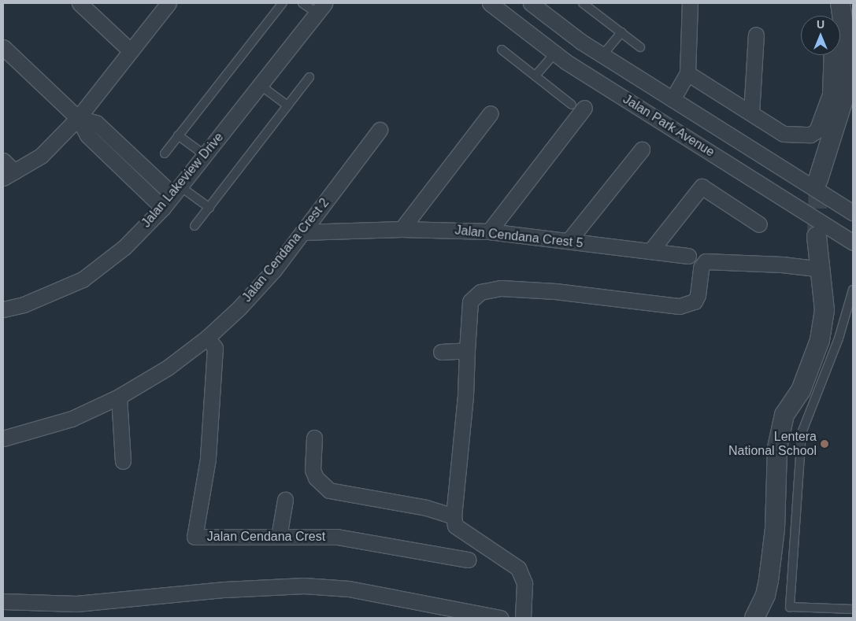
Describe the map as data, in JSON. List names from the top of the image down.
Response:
{
  "streets": {
    "street": [
      "Jalan Park Avenue",
      "Jalan Lakeview Drive",
      "Jalan Cendana Crest 5",
      "Jalan Cendana Crest 2",
      "Jalan Cendana Crest"
    ]
  },
  "crossings": [
    ["Jalan Cendana Crest 5", "Jalan Cendana Crest 2"],
    ["Jalan Cendana Crest 2", "Jalan Cendana Crest"]
  ],
  "places": ["Lentera National School"],
  "north": "top"
}
